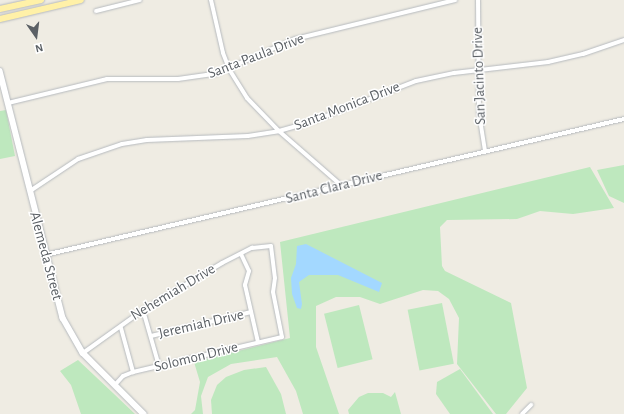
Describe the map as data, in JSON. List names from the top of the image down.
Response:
{
  "streets": {
    "street": [
      "Santa Paula Drive",
      "San Jacinto Drive",
      "Santa Monica Drive",
      "Santa Clara Drive",
      "Alemeda Street",
      "Nehemiah Drive",
      "Jeremiah Drive",
      "Solomon Drive"
    ]
  },
  "crossings": [
    ["Santa Paula Drive", "Alemeda Street"],
    ["San Jacinto Drive", "Santa Monica Drive"],
    ["San Jacinto Drive", "Santa Clara Drive"],
    ["Santa Monica Drive", "Alemeda Street"],
    ["Santa Clara Drive", "Alemeda Street"],
    ["Alemeda Street", "Nehemiah Drive"],
    ["Alemeda Street", "Solomon Drive"],
    ["Nehemiah Drive", "Solomon Drive"]
  ],
  "north": "bottom"
}
